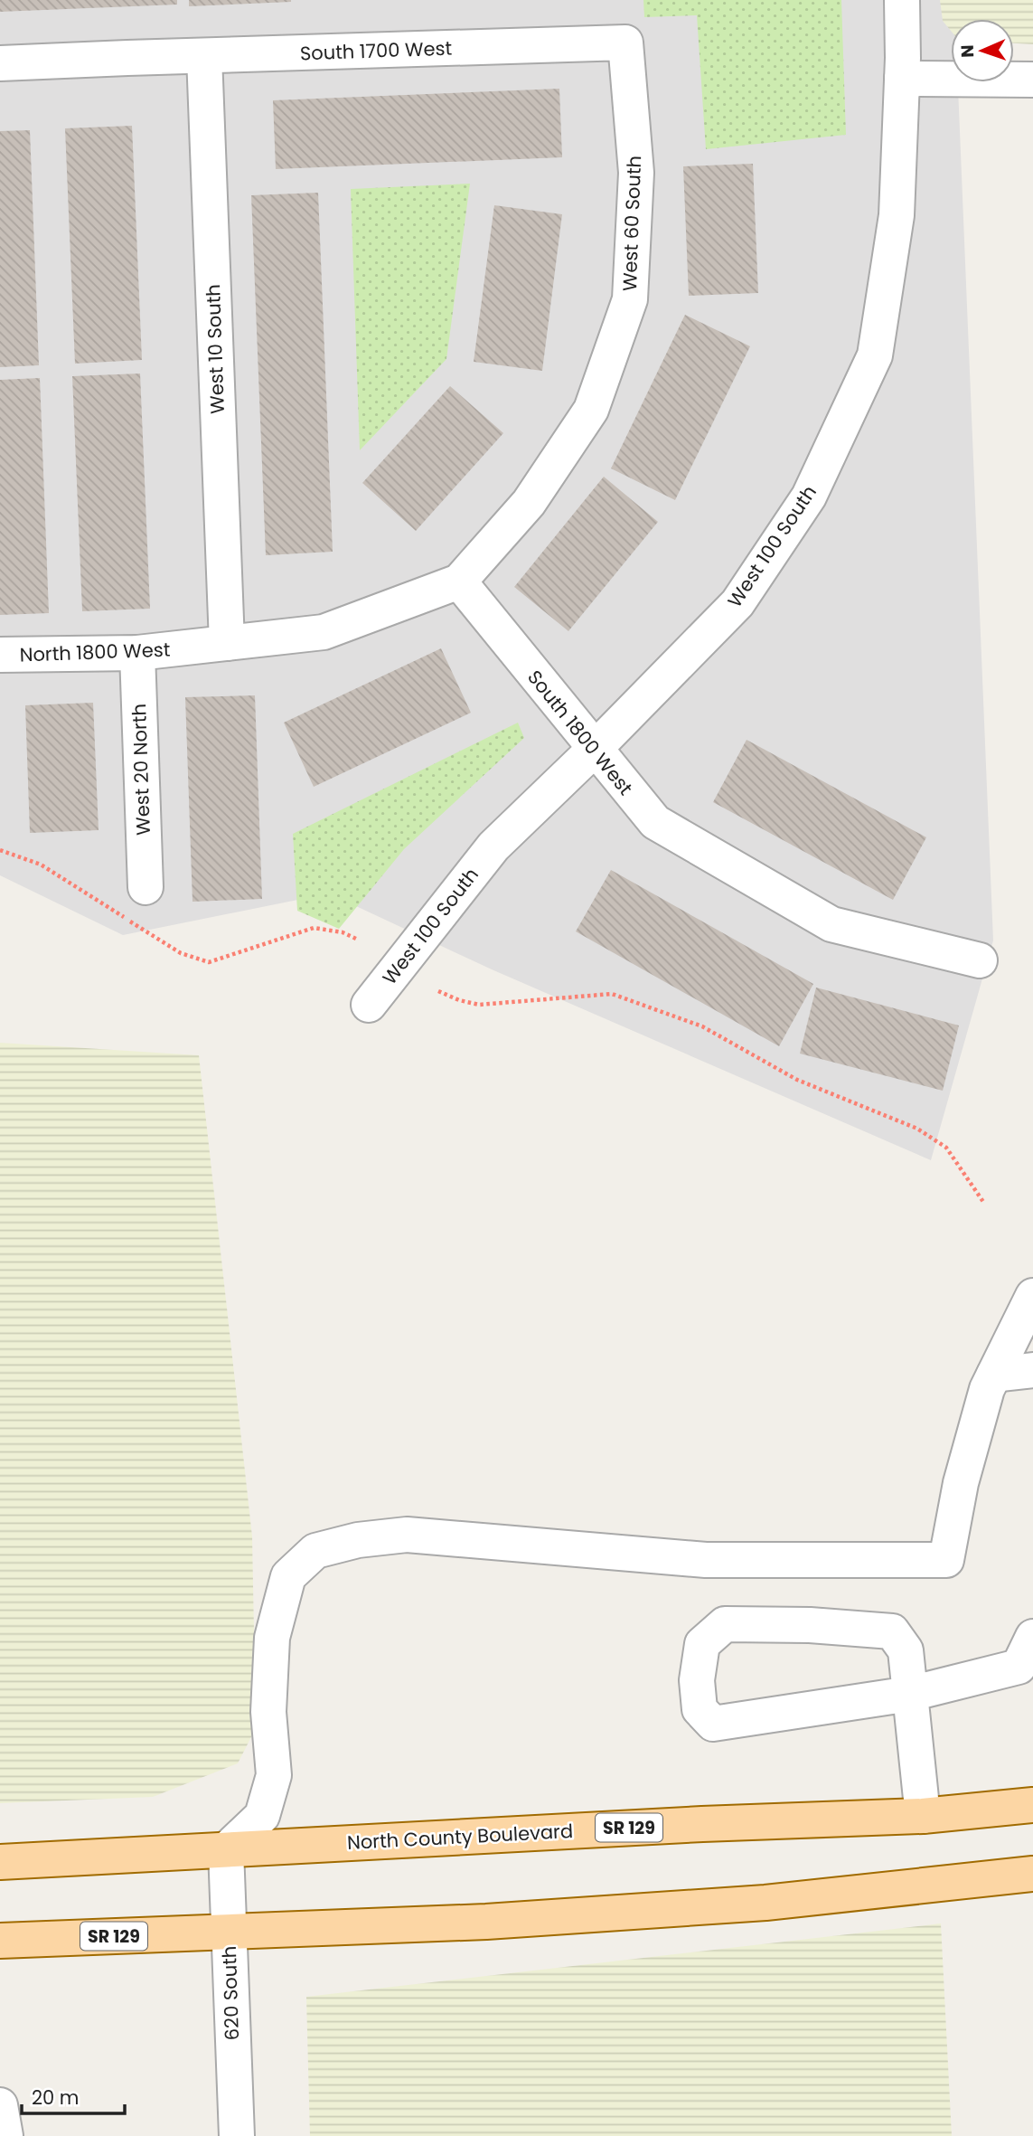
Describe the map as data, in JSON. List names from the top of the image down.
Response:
{
  "streets": {
    "main road": ["SR 129", "North County Boulevard"],
    "street": [
      "South 1700 West",
      "West 60 South",
      "West 10 South",
      "West 100 South",
      "North 1800 West",
      "South 1800 West",
      "West 20 North",
      "620 South"
    ]
  },
  "crossings": [
    ["South 1700 West", "West 60 South"],
    ["South 1700 West", "West 10 South"],
    ["West 60 South", "South 1800 West"],
    ["West 10 South", "North 1800 West"],
    ["West 100 South", "South 1800 West"],
    ["North 1800 West", "West 20 North"],
    ["SR 129", "620 South"],
    ["North County Boulevard", "620 South"]
  ],
  "scale_bar": "20 m",
  "north": "left"
}
